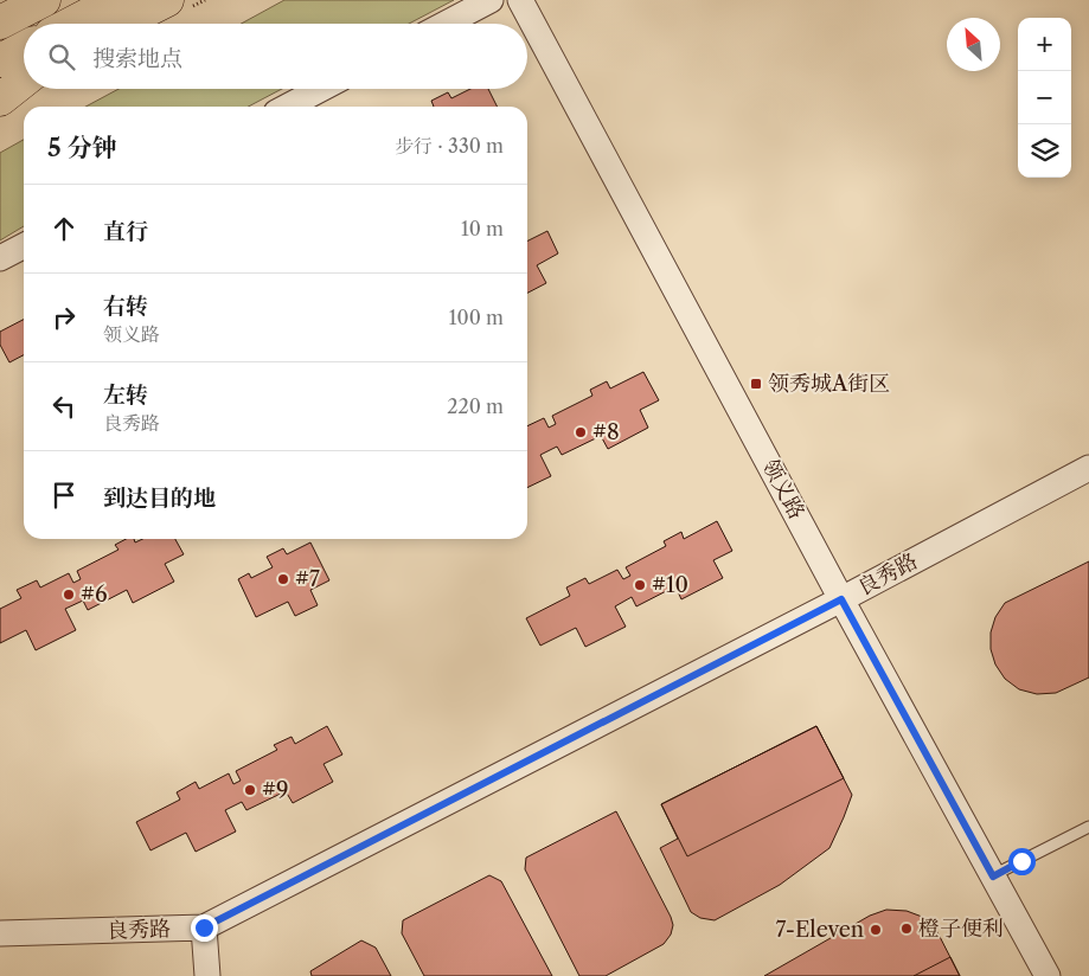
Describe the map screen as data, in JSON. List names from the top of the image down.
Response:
{
  "streets": {
    "street": ["领义路", "良秀路"]
  },
  "crossings": [
    ["领义路", "良秀路"]
  ],
  "places": {
    "transit": ["领秀城A街区"],
    "other": [
      "#8",
      "#7",
      "#10",
      "#6",
      "#9",
      "橙子便利",
      "7-Eleven"
    ]
  },
  "north": "top left",
  "page": {
    "map_buttons": ["+", "−"],
    "search": "搜索地点",
    "heading": ["5 分钟", "步行 · 330 m"],
    "list": [
      ["直行", "10 m"],
      ["右转", "领义路", "100 m"],
      ["左转", "良秀路", "220 m"],
      "到达目的地"
    ]
  }
}
